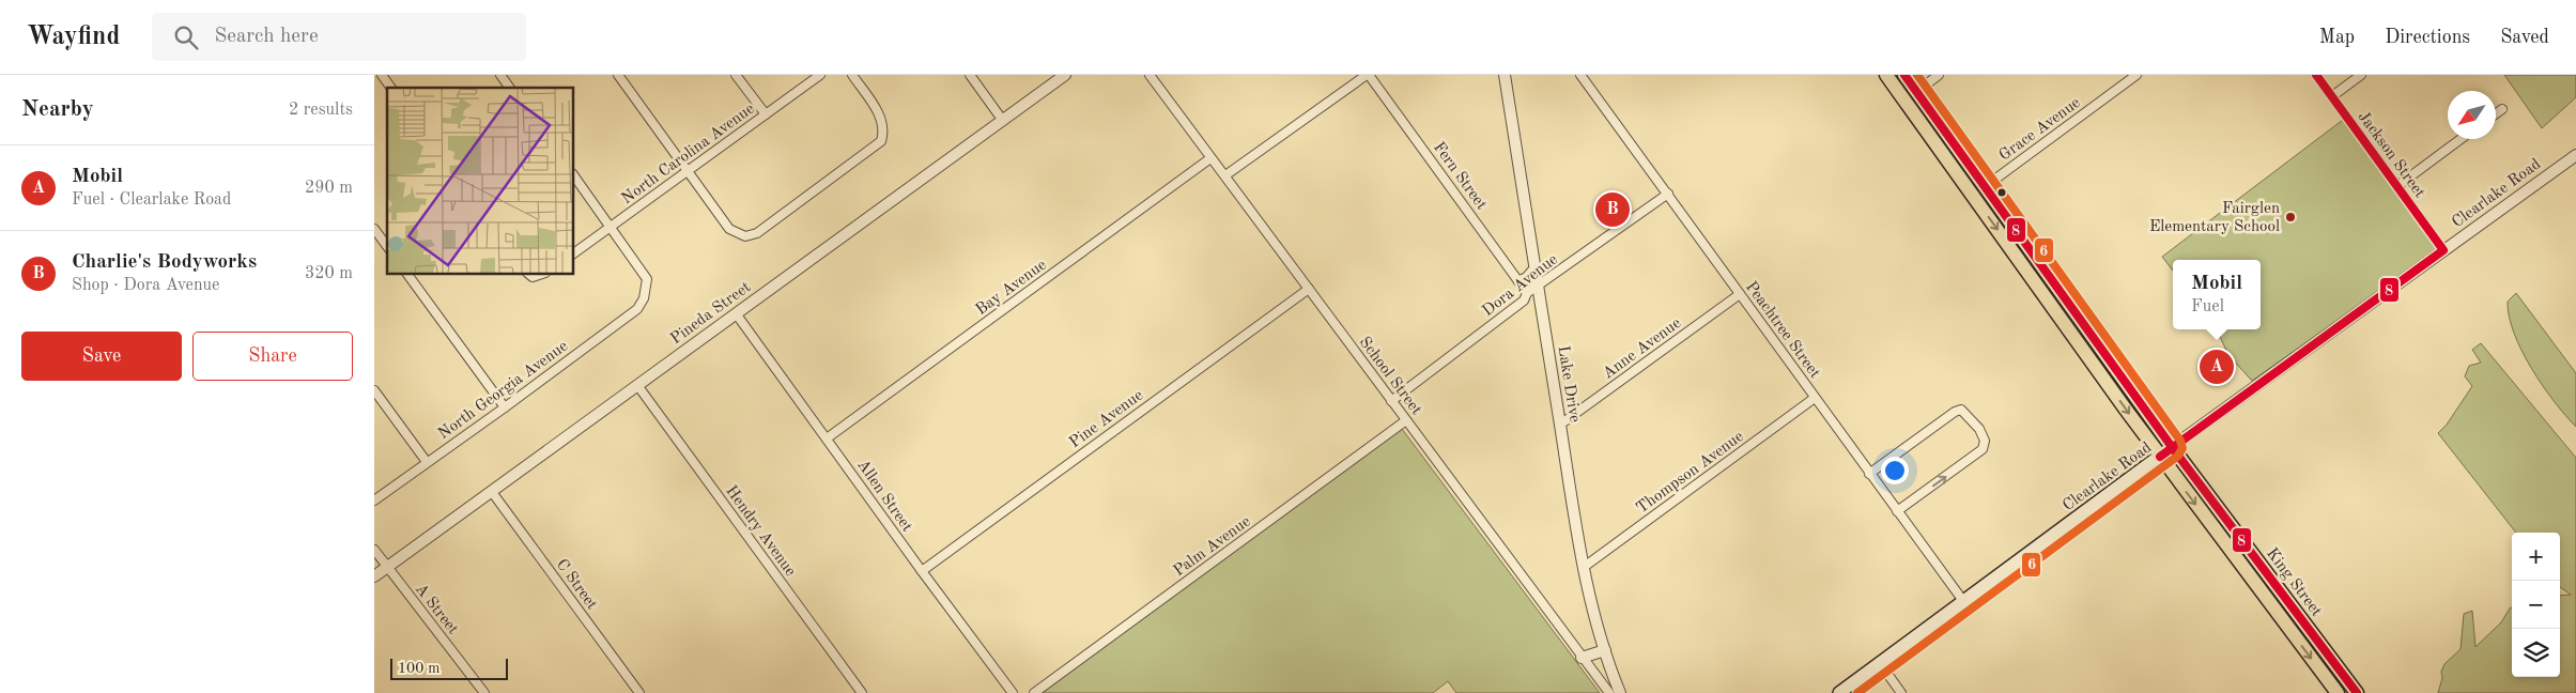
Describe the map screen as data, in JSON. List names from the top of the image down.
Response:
{
  "streets": {
    "main road": ["Clearlake Road", "King Street"],
    "street": [
      "Grace Avenue",
      "North Carolina Avenue",
      "Jackson Street",
      "Fern Street",
      "Dora Avenue",
      "Bay Avenue",
      "Pineda Street",
      "Peachtree Street",
      "Anne Avenue",
      "School Street",
      "Lake Drive",
      "North Georgia Avenue",
      "Pine Avenue",
      "Thompson Avenue",
      "Allen Street",
      "Hendry Avenue",
      "Palm Avenue",
      "C Street",
      "A Street"
    ]
  },
  "crossings": [
    ["Grace Avenue", "King Street"],
    ["North Carolina Avenue", "North Georgia Avenue"],
    ["Jackson Street", "Clearlake Road"],
    ["Fern Street", "Dora Avenue"],
    ["Fern Street", "Lake Drive"],
    ["Clearlake Road", "Peachtree Street"],
    ["Clearlake Road", "King Street"],
    ["Dora Avenue", "Peachtree Street"],
    ["Dora Avenue", "School Street"],
    ["Dora Avenue", "Lake Drive"],
    ["Bay Avenue", "School Street"],
    ["Bay Avenue", "Allen Street"],
    ["Pineda Street", "Allen Street"],
    ["Pineda Street", "Hendry Avenue"],
    ["Pineda Street", "C Street"],
    ["Pineda Street", "A Street"],
    ["Peachtree Street", "Anne Avenue"],
    ["Peachtree Street", "Thompson Avenue"],
    ["Anne Avenue", "Lake Drive"],
    ["School Street", "Pine Avenue"],
    ["School Street", "Palm Avenue"],
    ["Lake Drive", "Thompson Avenue"],
    ["Pine Avenue", "Allen Street"]
  ],
  "places": ["Fairglen Elementary School"],
  "lines": ["transit line 8", "transit line 6"],
  "scale_bar": "100 m",
  "north": "bottom left",
  "page": {
    "header": "Wayfind",
    "search": "Search here",
    "nav": ["Map", "Directions", "Saved"],
    "heading": ["Nearby", "2 results"],
    "list": [
      {
        "mark": "A",
        "name": "Mobil",
        "note": "Fuel · Clearlake Road",
        "value": "290 m"
      },
      {
        "mark": "B",
        "name": "Charlie's Bodyworks",
        "note": "Shop · Dora Avenue",
        "value": "320 m"
      }
    ],
    "pins": ["B", "A"],
    "popup": ["Mobil", "Fuel"],
    "buttons": ["Save", "Share"],
    "map_buttons": ["+", "−"],
    "scale": "100 m"
  }
}
